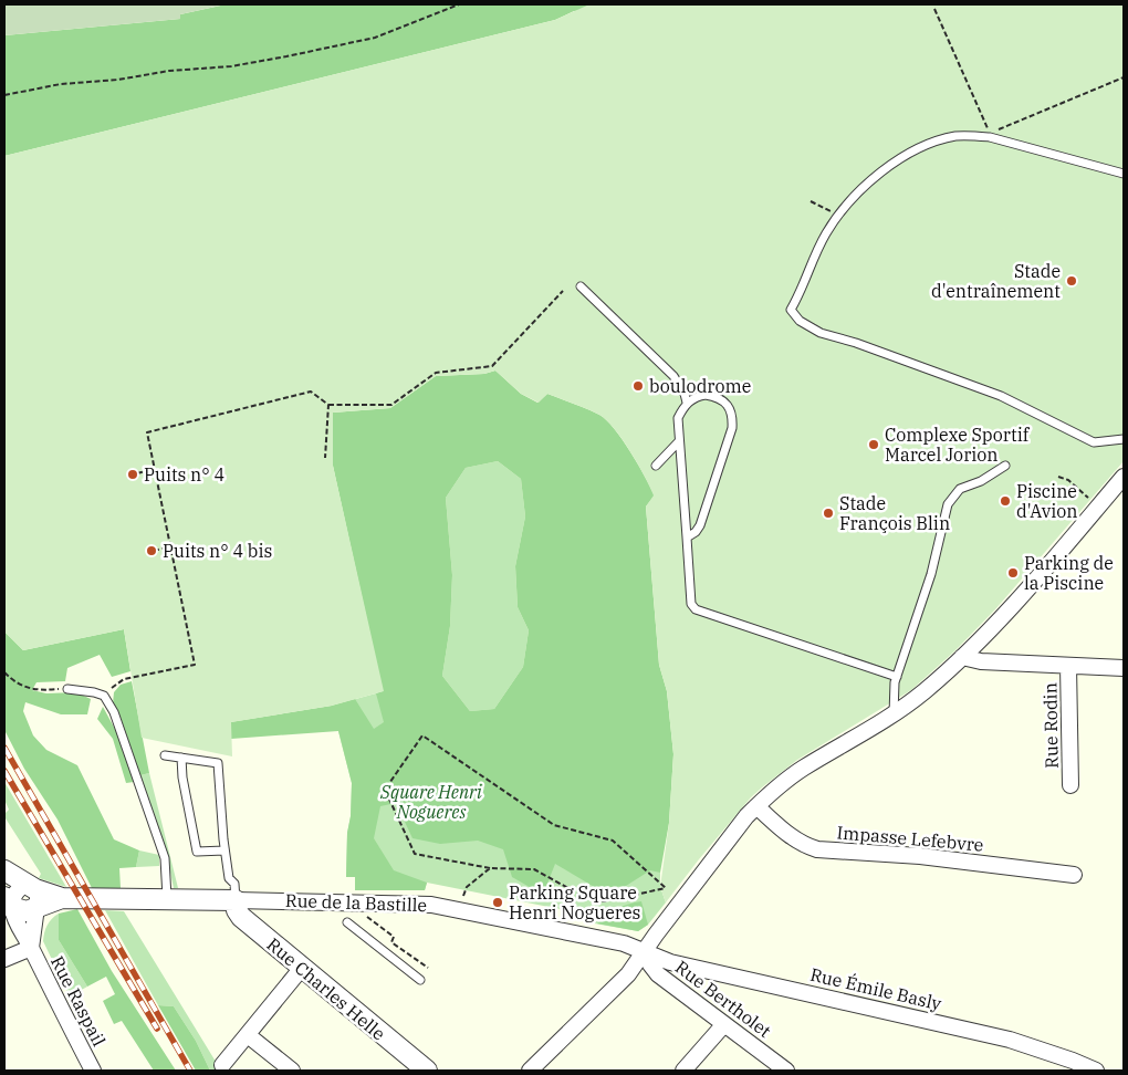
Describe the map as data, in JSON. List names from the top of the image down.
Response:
{
  "streets": {
    "street": [
      "Rue Rodin",
      "Impasse Lefebvre",
      "Rue de la Bastille",
      "Rue Charles Helle",
      "Rue Émile Basly",
      "Rue Bertholet",
      "Rue Raspail"
    ]
  },
  "crossings": [
    ["Rue de la Bastille", "Rue Charles Helle"],
    ["Rue de la Bastille", "Rue Émile Basly"],
    ["Rue de la Bastille", "Rue Bertholet"],
    ["Rue de la Bastille", "Rue Raspail"],
    ["Rue Émile Basly", "Rue Bertholet"]
  ],
  "parks": ["Square Henri Nogueres"],
  "places": [
    "Stade d'entraînement",
    "boulodrome",
    "Complexe Sportif Marcel Jorion",
    "Puits n° 4",
    "Piscine d'Avion",
    "Stade François Blin",
    "Puits n° 4 bis",
    "Parking de la Piscine",
    "Parking Square Henri Nogueres"
  ]
}
